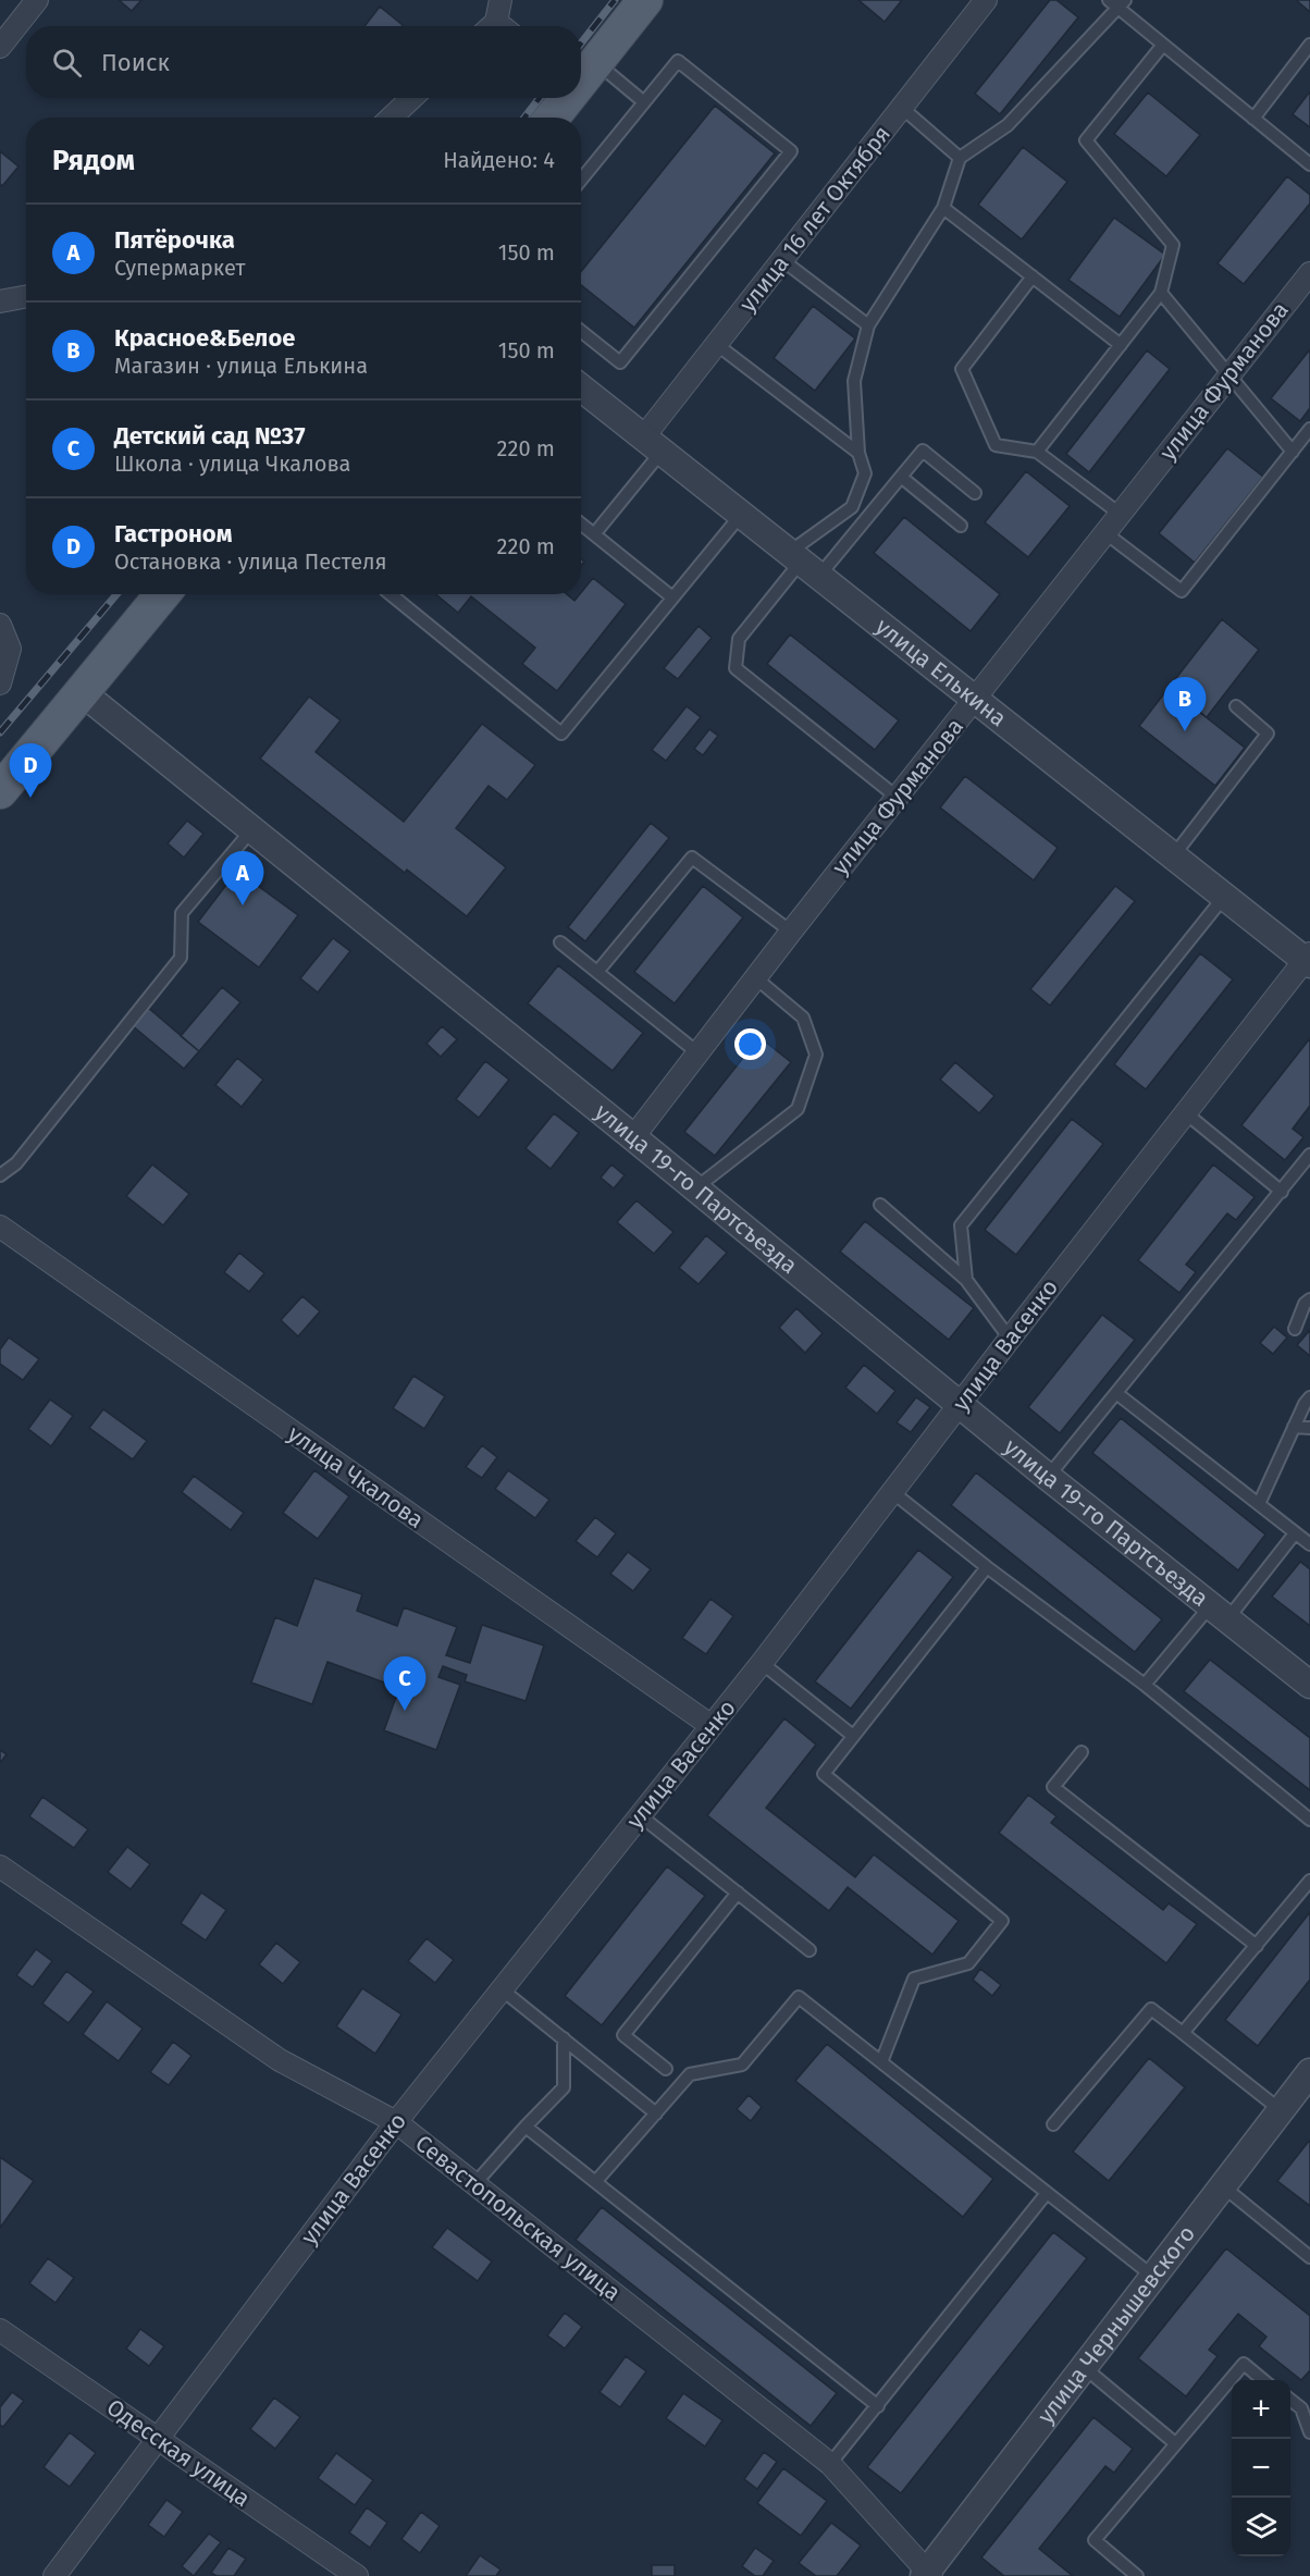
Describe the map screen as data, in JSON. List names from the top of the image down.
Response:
{
  "streets": {
    "street": [
      "улица 16 лет Октября",
      "улица Фурманова",
      "улица Елькина",
      "улица 19-го Партсъезда",
      "улица Васенко",
      "улица Чкалова",
      "Севастопольская улица",
      "улица Чернышевского",
      "Одесская улица"
    ]
  },
  "crossings": [
    ["улица 16 лет Октября", "улица Елькина"],
    ["улица Фурманова", "улица Елькина"],
    ["улица Фурманова", "улица 19-го Партсъезда"],
    ["улица Елькина", "улица Васенко"],
    ["улица 19-го Партсъезда", "улица Васенко"],
    ["улица Васенко", "улица Чкалова"],
    ["улица Васенко", "Севастопольская улица"],
    ["улица Васенко", "Одесская улица"],
    ["Севастопольская улица", "улица Чернышевского"]
  ],
  "page": {
    "search": "Поиск",
    "heading": ["Рядом", "Найдено: 4"],
    "list": [
      {
        "mark": "A",
        "name": "Пятёрочка",
        "note": "Супермаркет",
        "value": "150 m"
      },
      {
        "mark": "B",
        "name": "Красное&Белое",
        "note": "Магазин · улица Елькина",
        "value": "150 m"
      },
      {
        "mark": "C",
        "name": "Детский сад №37",
        "note": "Школа · улица Чкалова",
        "value": "220 m"
      },
      {
        "mark": "D",
        "name": "Гастроном",
        "note": "Остановка · улица Пестеля",
        "value": "220 m"
      }
    ],
    "pins": [
      "B",
      "D",
      "A",
      "C"
    ],
    "map_buttons": ["+", "−"]
  }
}
